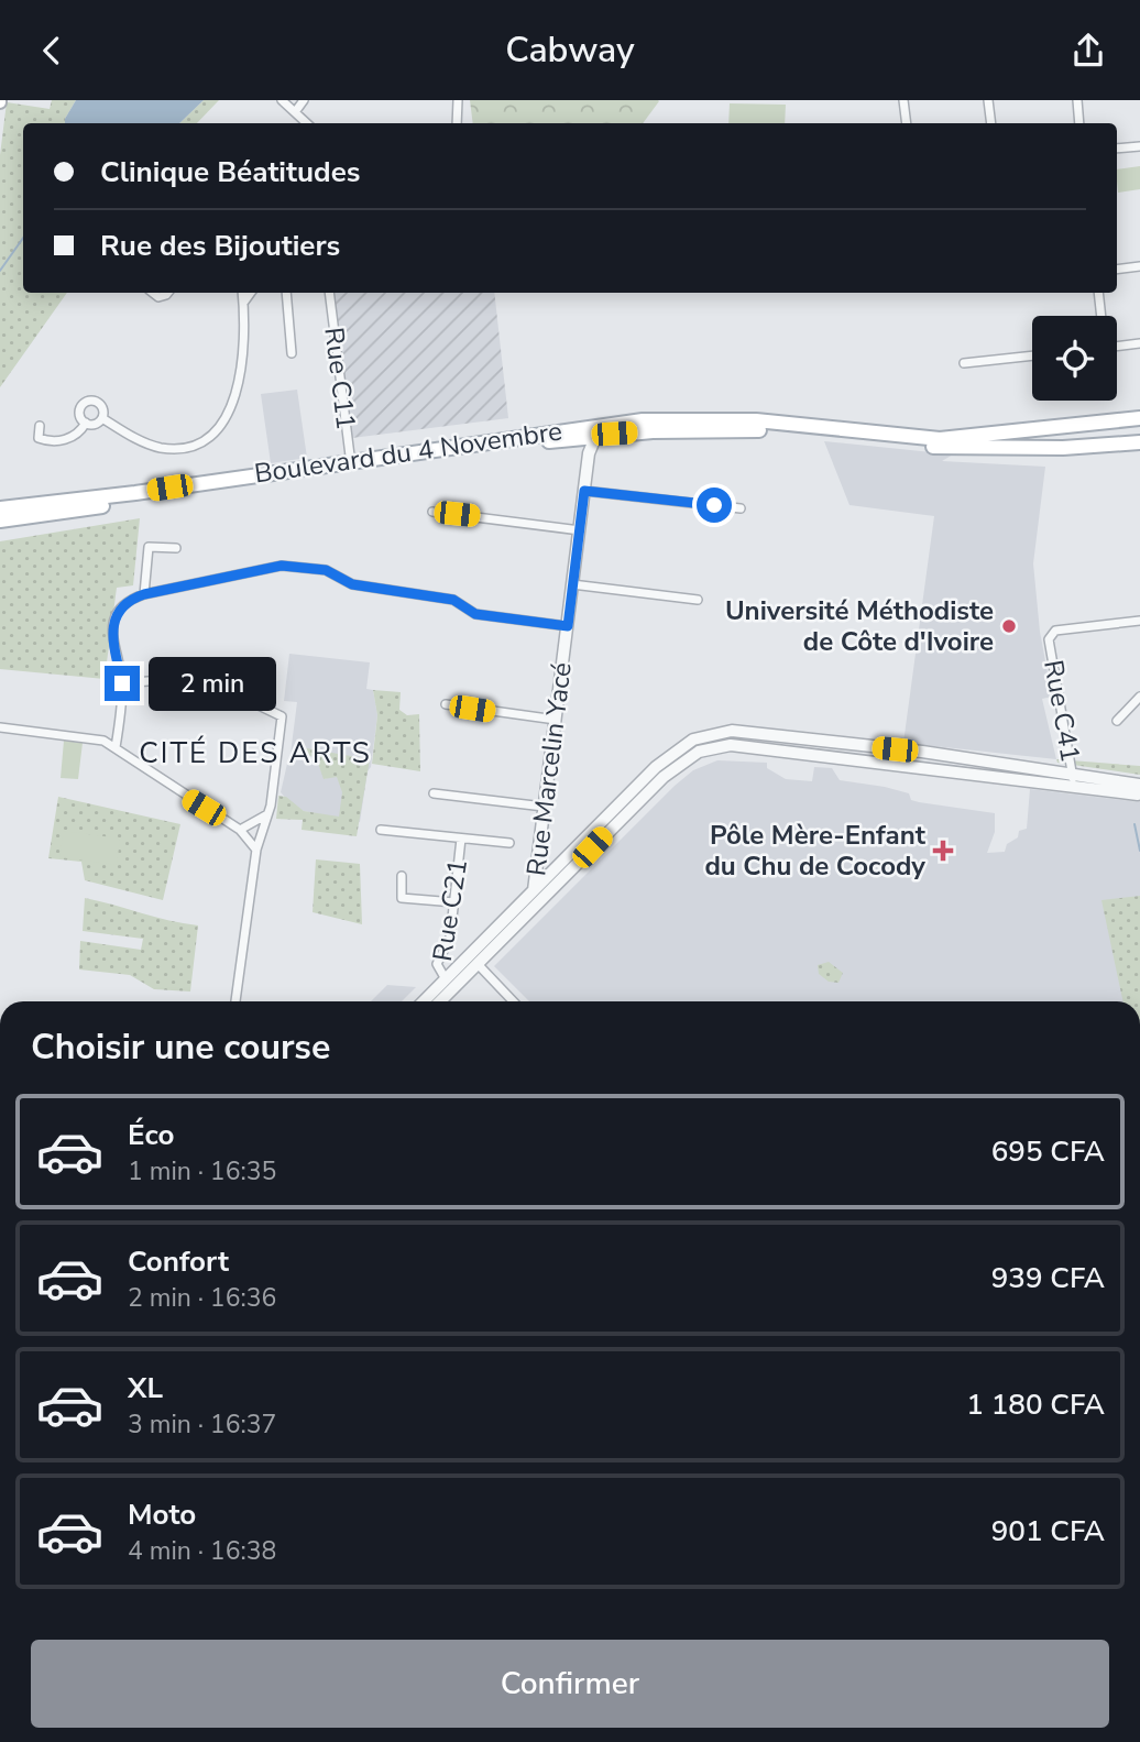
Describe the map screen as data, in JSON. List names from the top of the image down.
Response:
{
  "streets": {
    "main road": ["Boulevard du 4 Novembre"],
    "street": [
      "Rue C11",
      "Rue C41",
      "Rue Marcelin Yacé",
      "Rue C21"
    ]
  },
  "crossings": [
    ["Rue C11", "Boulevard du 4 Novembre"],
    ["Boulevard du 4 Novembre", "Rue Marcelin Yacé"]
  ],
  "districts": ["CITÉ DES ARTS"],
  "places": {
    "other": ["Université Méthodiste de Côte d'Ivoire"],
    "health": ["Pôle Mère-Enfant du Chu de Cocody"]
  },
  "page": {
    "header": "Cabway",
    "banner": ["Clinique Béatitudes", "Rue des Bijoutiers"],
    "bubble": "2 min",
    "heading": "Choisir une course",
    "list": [
      {
        "name": "Éco",
        "note": "1 min · 16:35",
        "value": "695 CFA"
      },
      {
        "name": "Confort",
        "note": "2 min · 16:36",
        "value": "939 CFA"
      },
      {
        "name": "XL",
        "note": "3 min · 16:37",
        "value": "1 180 CFA"
      },
      {
        "name": "Moto",
        "note": "4 min · 16:38",
        "value": "901 CFA"
      }
    ],
    "buttons": "Confirmer"
  }
}
